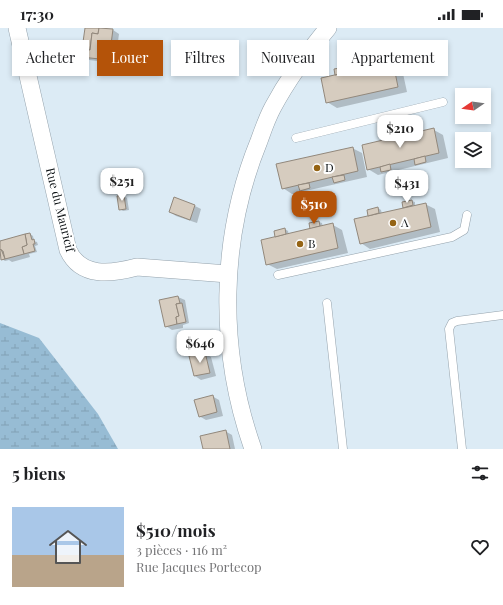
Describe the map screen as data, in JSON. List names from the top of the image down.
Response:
{
  "streets": {
    "street": ["Rue du Mauricif"]
  },
  "places": ["D", "A", "B"],
  "north": "left",
  "page": {
    "status": "17:30",
    "chip": [
      "Acheter",
      "Louer",
      "Filtres",
      "Nouveau",
      "Appartement"
    ],
    "price": [
      "$210",
      "$251",
      "$431",
      "$510",
      "$646"
    ],
    "heading": "5 biens",
    "list": [
      {
        "name": "$510/mois",
        "note": "3 pièces · 116 m² · Rue Jacques Portecop"
      }
    ]
  }
}
